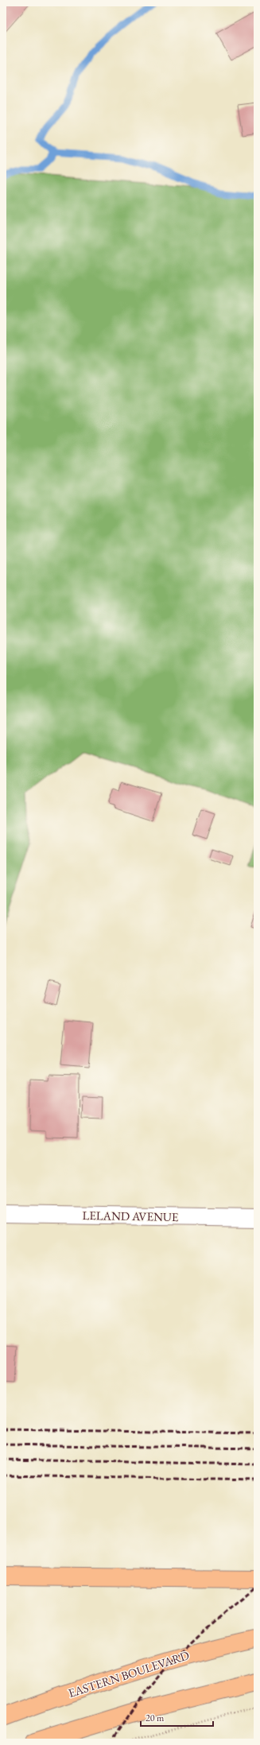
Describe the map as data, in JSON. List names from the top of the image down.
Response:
{
  "streets": {
    "main road": ["EASTERN BOULEVARD"],
    "street": ["LELAND AVENUE"]
  },
  "scale_bar": "20 m"
}
